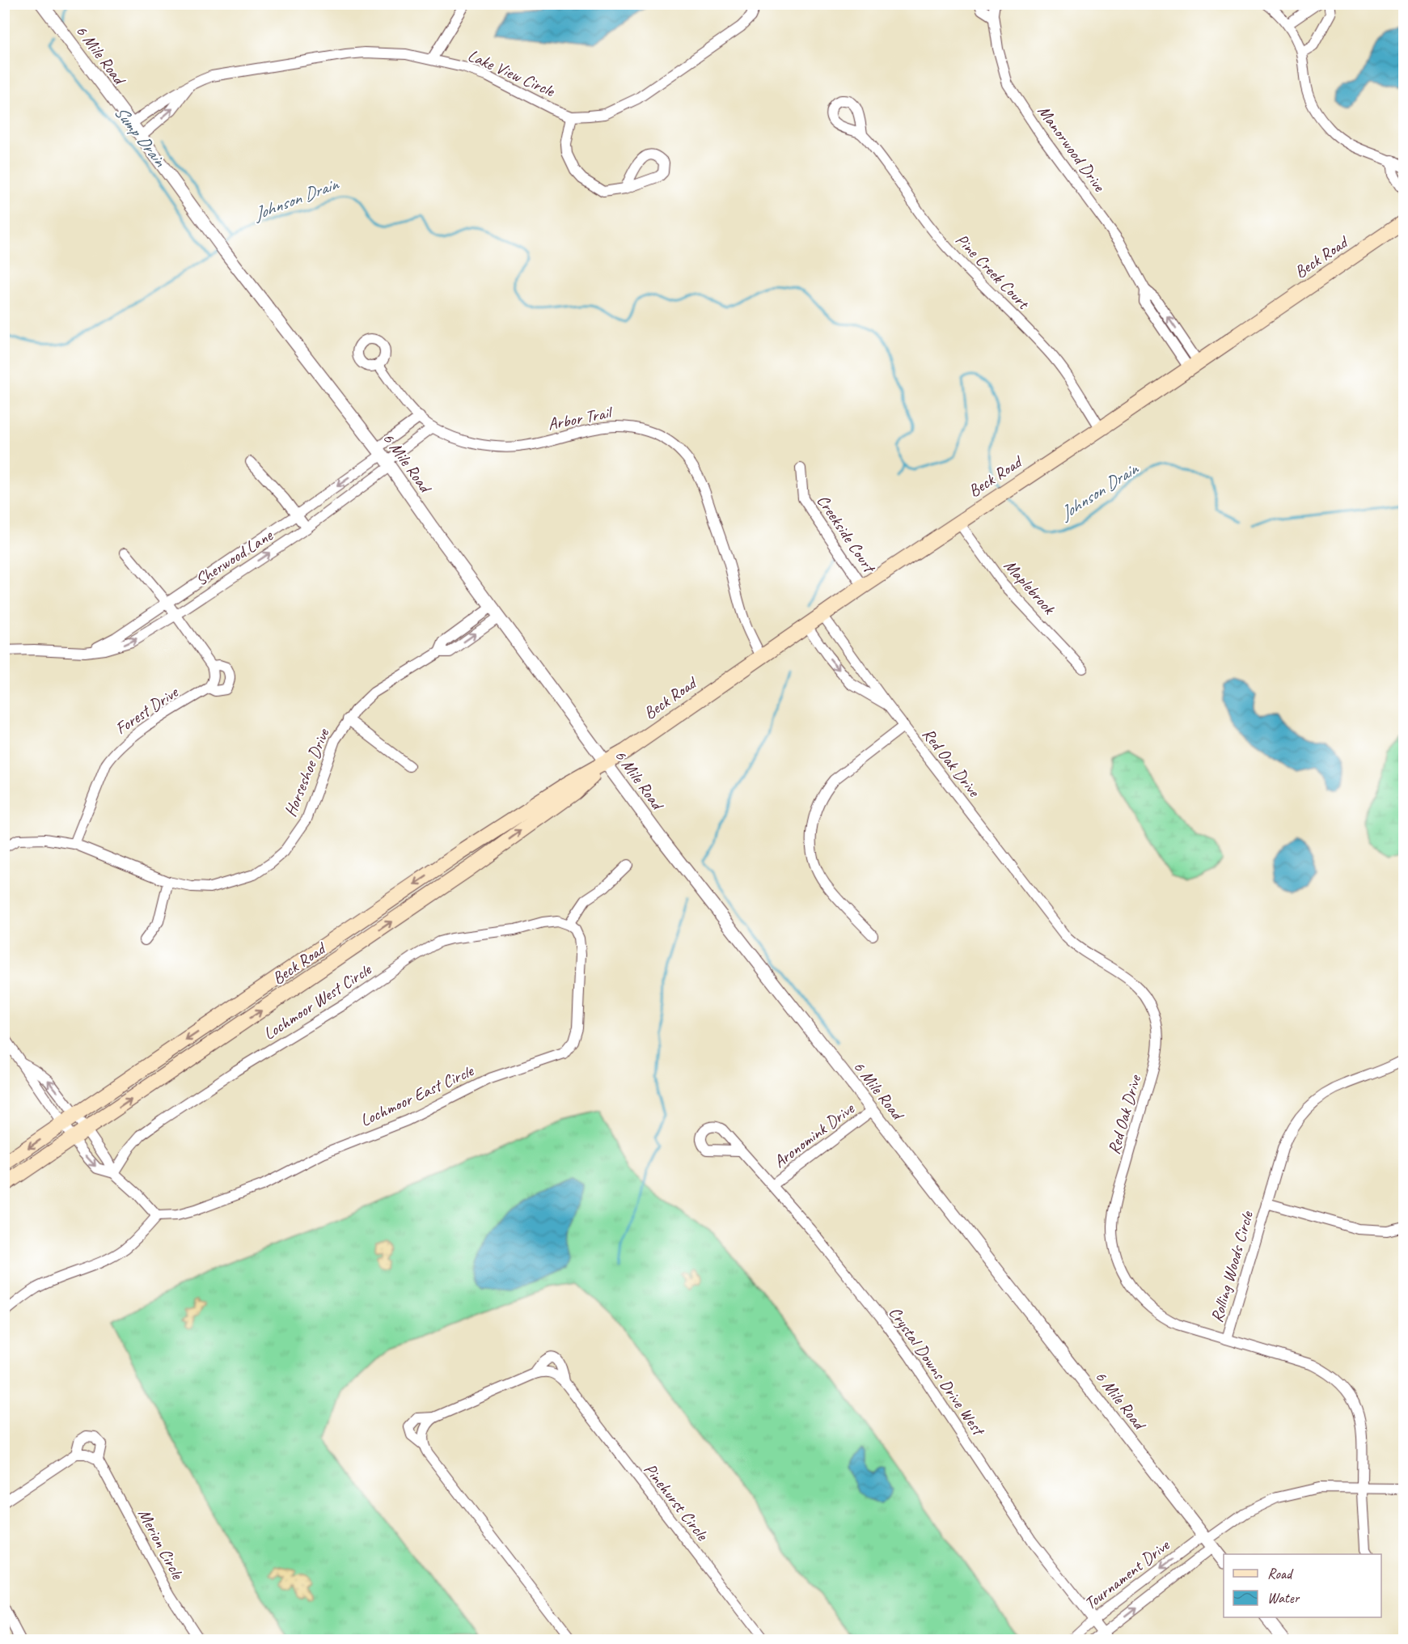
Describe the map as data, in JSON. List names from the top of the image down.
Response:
{
  "streets": {
    "main road": ["Beck Road"],
    "street": [
      "6 Mile Road",
      "Lake View Circle",
      "Manorwood Drive",
      "Pine Creek Court",
      "Arbor Trail",
      "Creekside Court",
      "Sherwood Lane",
      "Maplebrook",
      "Forest Drive",
      "Red Oak Drive",
      "Horseshoe Drive",
      "Lochmoor West Circle",
      "Lochmoor East Circle",
      "Aronomink Drive",
      "Rolling Woods Circle",
      "Crystal Downs Drive West",
      "Pinehurst Circle",
      "Merion Circle",
      "Tournament Drive"
    ]
  },
  "crossings": [
    ["6 Mile Road", "Lake View Circle"],
    ["6 Mile Road", "Beck Road"],
    ["6 Mile Road", "Sherwood Lane"],
    ["6 Mile Road", "Horseshoe Drive"],
    ["6 Mile Road", "Aronomink Drive"],
    ["6 Mile Road", "Tournament Drive"],
    ["Manorwood Drive", "Beck Road"],
    ["Beck Road", "Pine Creek Court"],
    ["Beck Road", "Arbor Trail"],
    ["Beck Road", "Creekside Court"],
    ["Beck Road", "Maplebrook"],
    ["Beck Road", "Red Oak Drive"],
    ["Forest Drive", "Horseshoe Drive"],
    ["Red Oak Drive", "Rolling Woods Circle"],
    ["Lochmoor West Circle", "Lochmoor East Circle"],
    ["Aronomink Drive", "Crystal Downs Drive West"],
    ["Crystal Downs Drive West", "Tournament Drive"]
  ],
  "water": ["Sump Drain", "Johnson Drain"],
  "legend": ["Road", "Water"]
}
